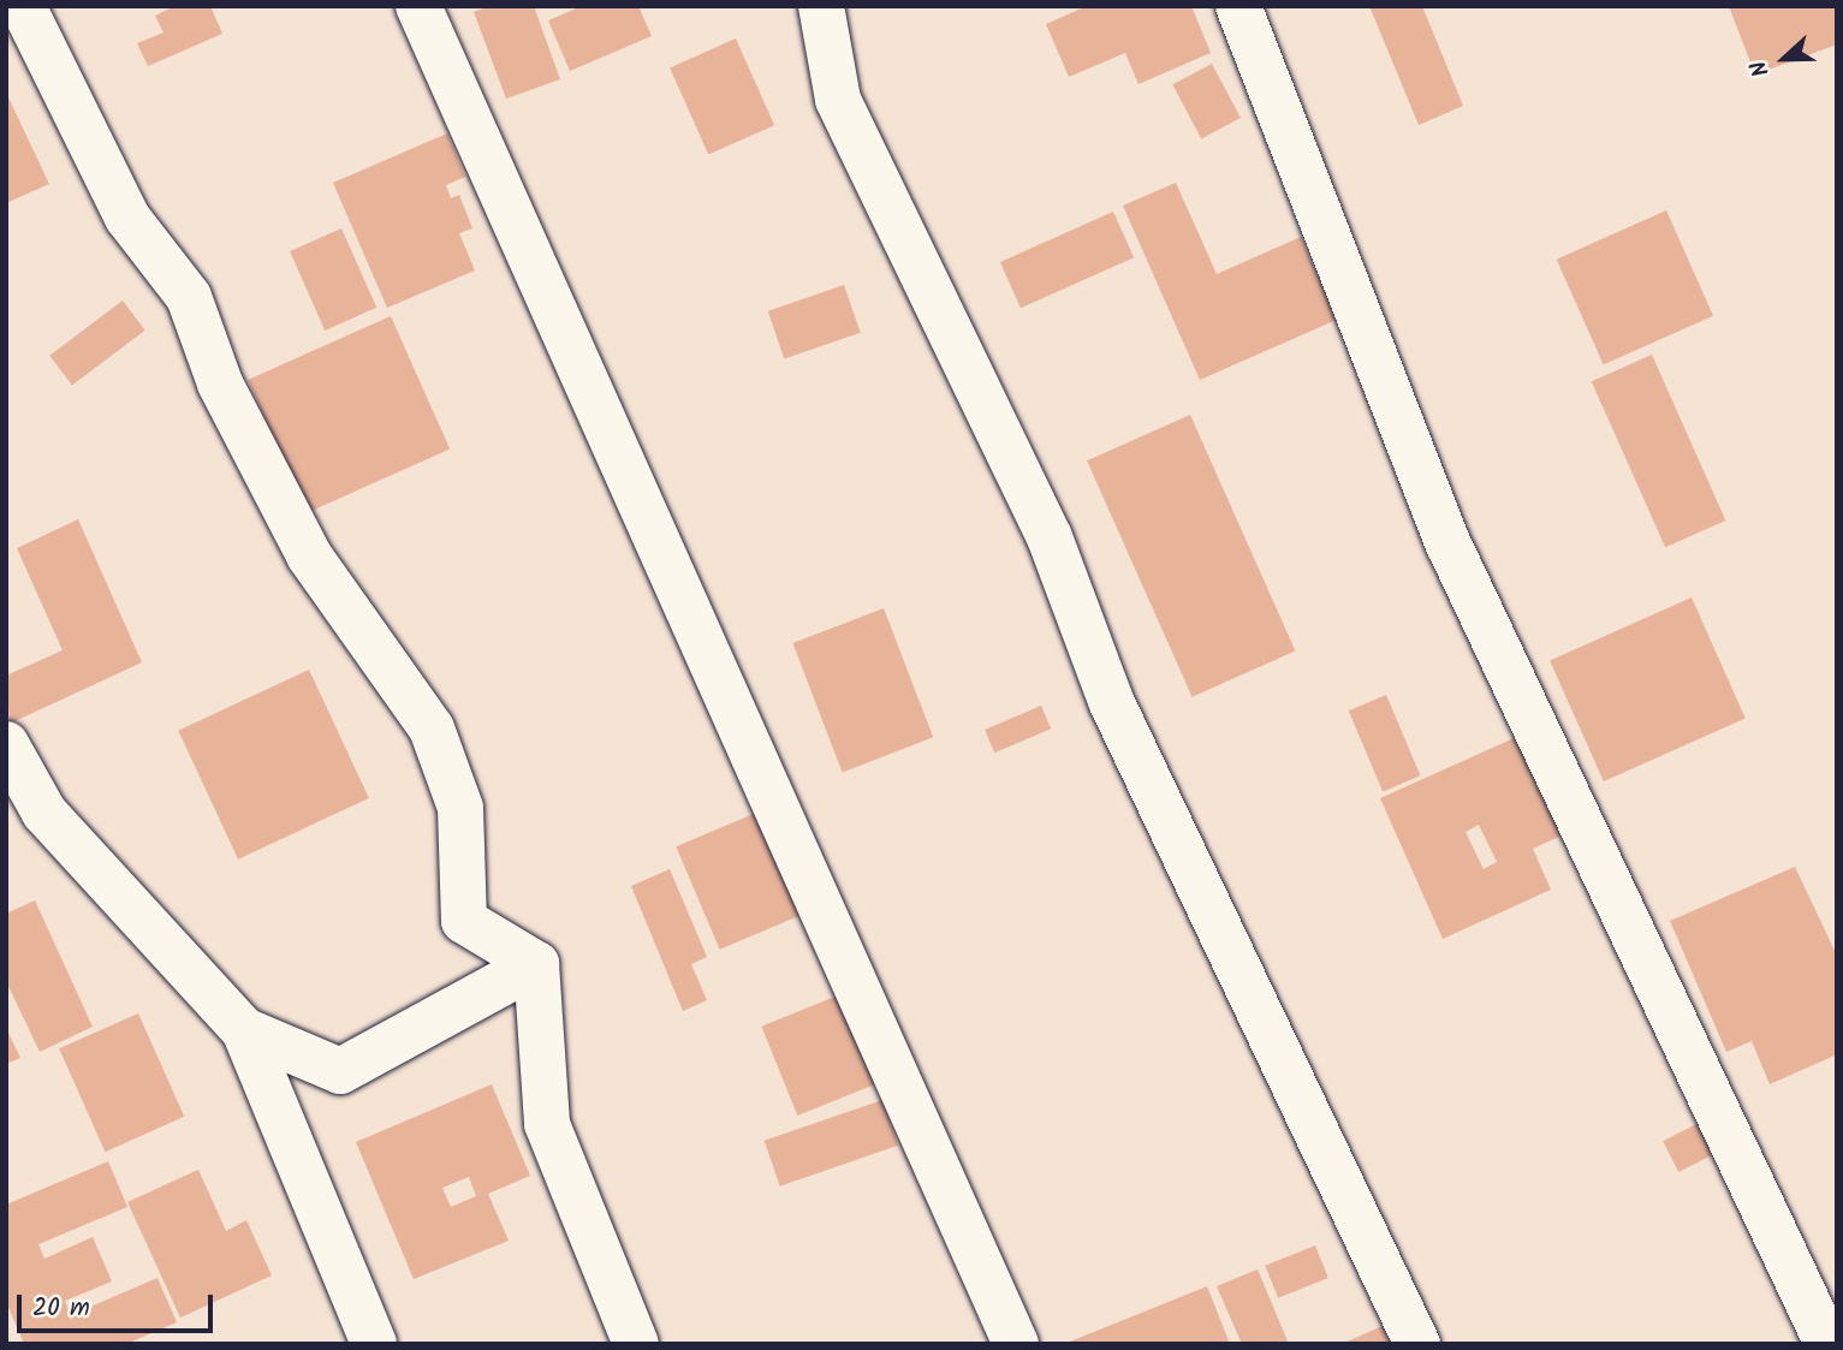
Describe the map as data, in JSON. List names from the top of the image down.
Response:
{
  "scale_bar": "20 m",
  "north": "left"
}
